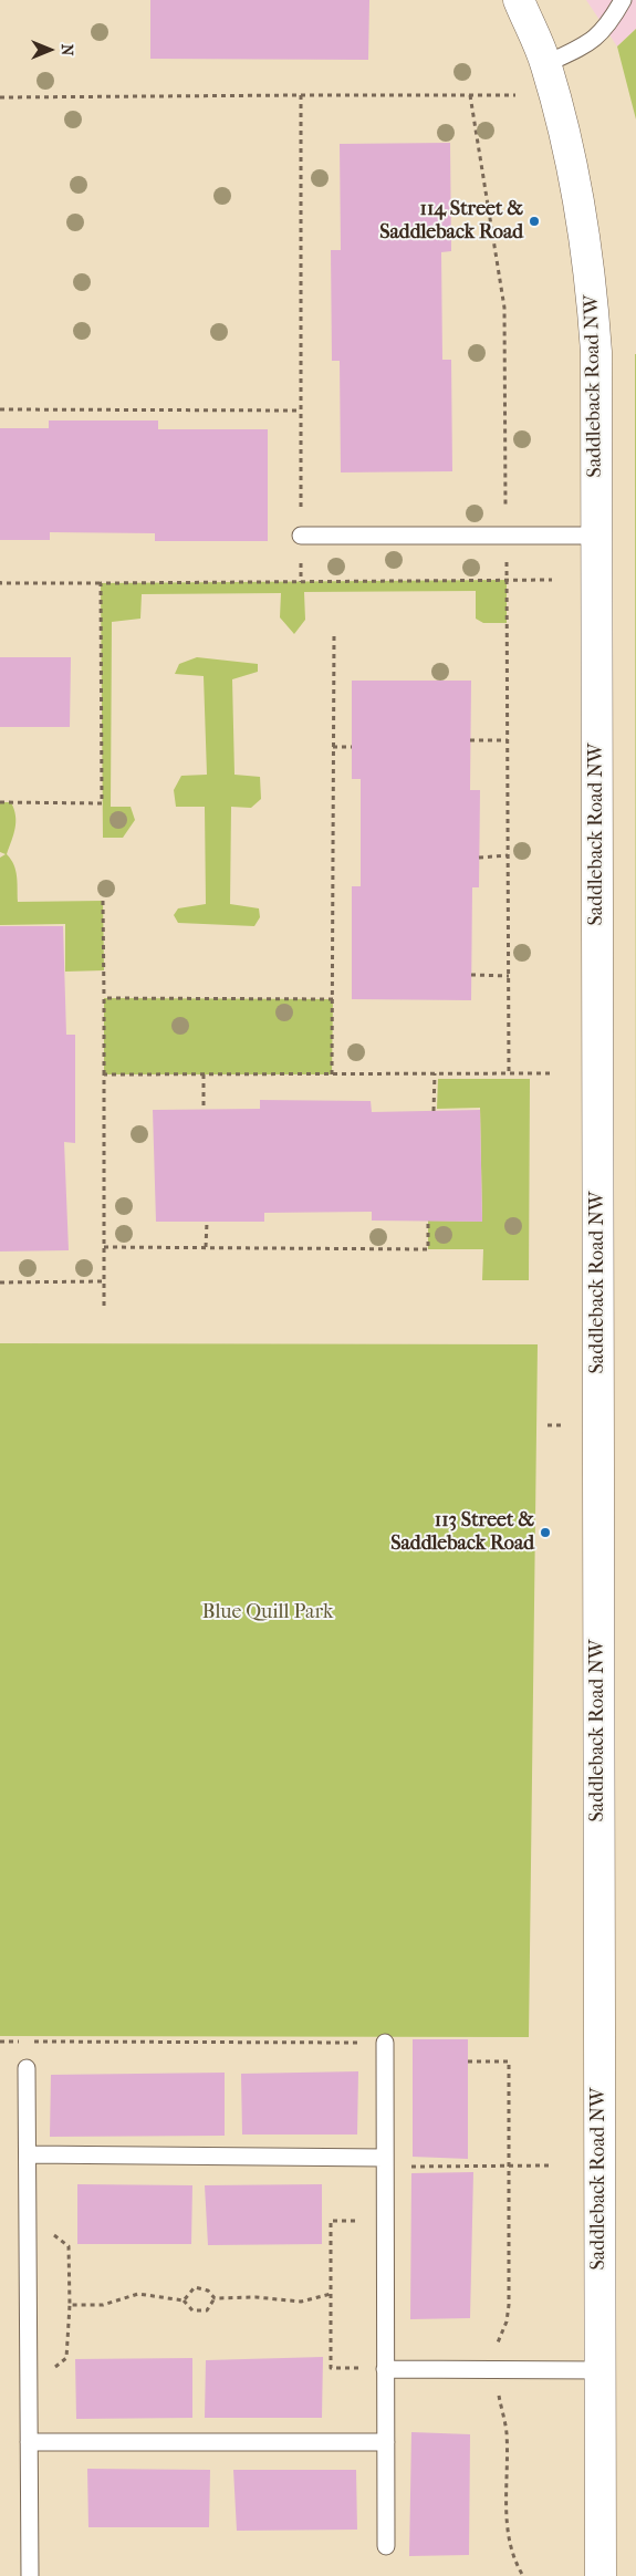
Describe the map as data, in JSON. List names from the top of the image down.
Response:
{
  "streets": {
    "street": ["Saddleback Road NW"]
  },
  "parks": ["Blue Quill Park"],
  "places": ["114 Street & Saddleback Road", "113 Street & Saddleback Road"],
  "north": "right"
}
